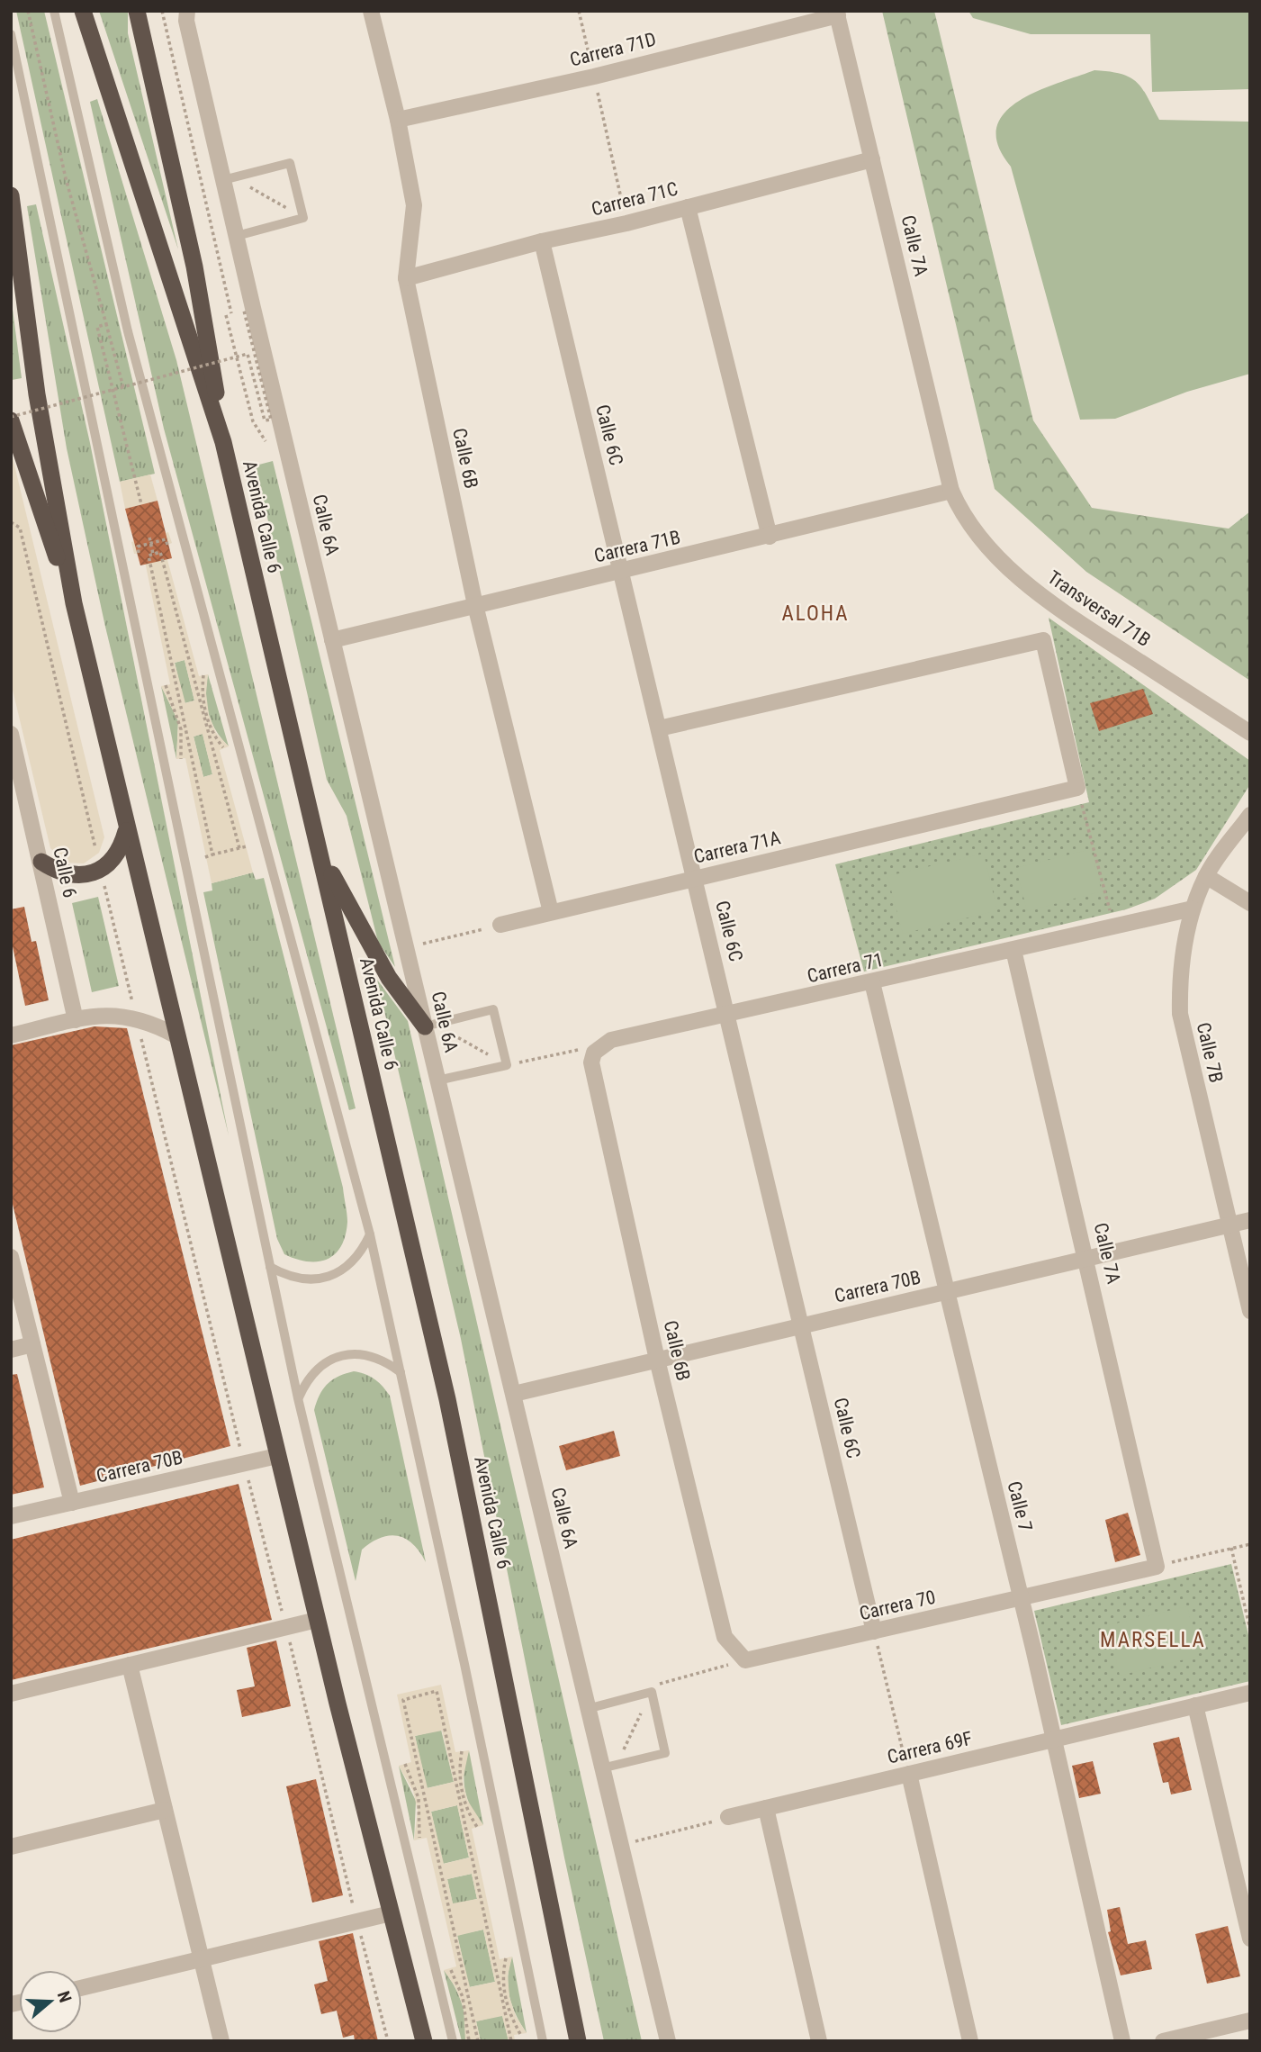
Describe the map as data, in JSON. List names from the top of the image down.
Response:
{
  "streets": {
    "highway": ["Avenida Calle 6"],
    "street": [
      "Carrera 71D",
      "Carrera 71C",
      "Calle 7A",
      "Calle 6C",
      "Calle 6B",
      "Calle 6A",
      "Carrera 71B",
      "Transversal 71B",
      "Carrera 71A",
      "Calle 6",
      "Carrera 71",
      "Calle 7B",
      "Carrera 70B",
      "Calle 7",
      "Carrera 70",
      "Carrera 69F"
    ]
  },
  "crossings": [
    ["Carrera 71D", "Calle 7A"],
    ["Carrera 71D", "Calle 6B"],
    ["Carrera 71C", "Calle 7A"],
    ["Carrera 71C", "Calle 6C"],
    ["Carrera 71C", "Calle 6B"],
    ["Calle 7A", "Carrera 71B"],
    ["Calle 7A", "Transversal 71B"],
    ["Calle 7A", "Carrera 71"],
    ["Calle 7A", "Carrera 70B"],
    ["Calle 7A", "Carrera 70"],
    ["Calle 6C", "Carrera 71B"],
    ["Calle 6C", "Carrera 71A"],
    ["Calle 6C", "Carrera 71"],
    ["Calle 6C", "Carrera 70B"],
    ["Calle 6C", "Carrera 70"],
    ["Calle 6B", "Carrera 71B"],
    ["Calle 6B", "Carrera 71A"],
    ["Calle 6B", "Carrera 71"],
    ["Calle 6B", "Carrera 70B"],
    ["Calle 6B", "Carrera 70"],
    ["Calle 6A", "Carrera 71B"],
    ["Calle 6A", "Carrera 70B"],
    ["Carrera 71B", "Transversal 71B"],
    ["Carrera 71", "Calle 7B"],
    ["Carrera 71", "Calle 7"],
    ["Calle 7B", "Carrera 70B"],
    ["Carrera 70B", "Calle 7"],
    ["Calle 7", "Carrera 70"],
    ["Calle 7", "Carrera 69F"]
  ],
  "districts": ["ALOHA", "MARSELLA"],
  "north": "right"
}
